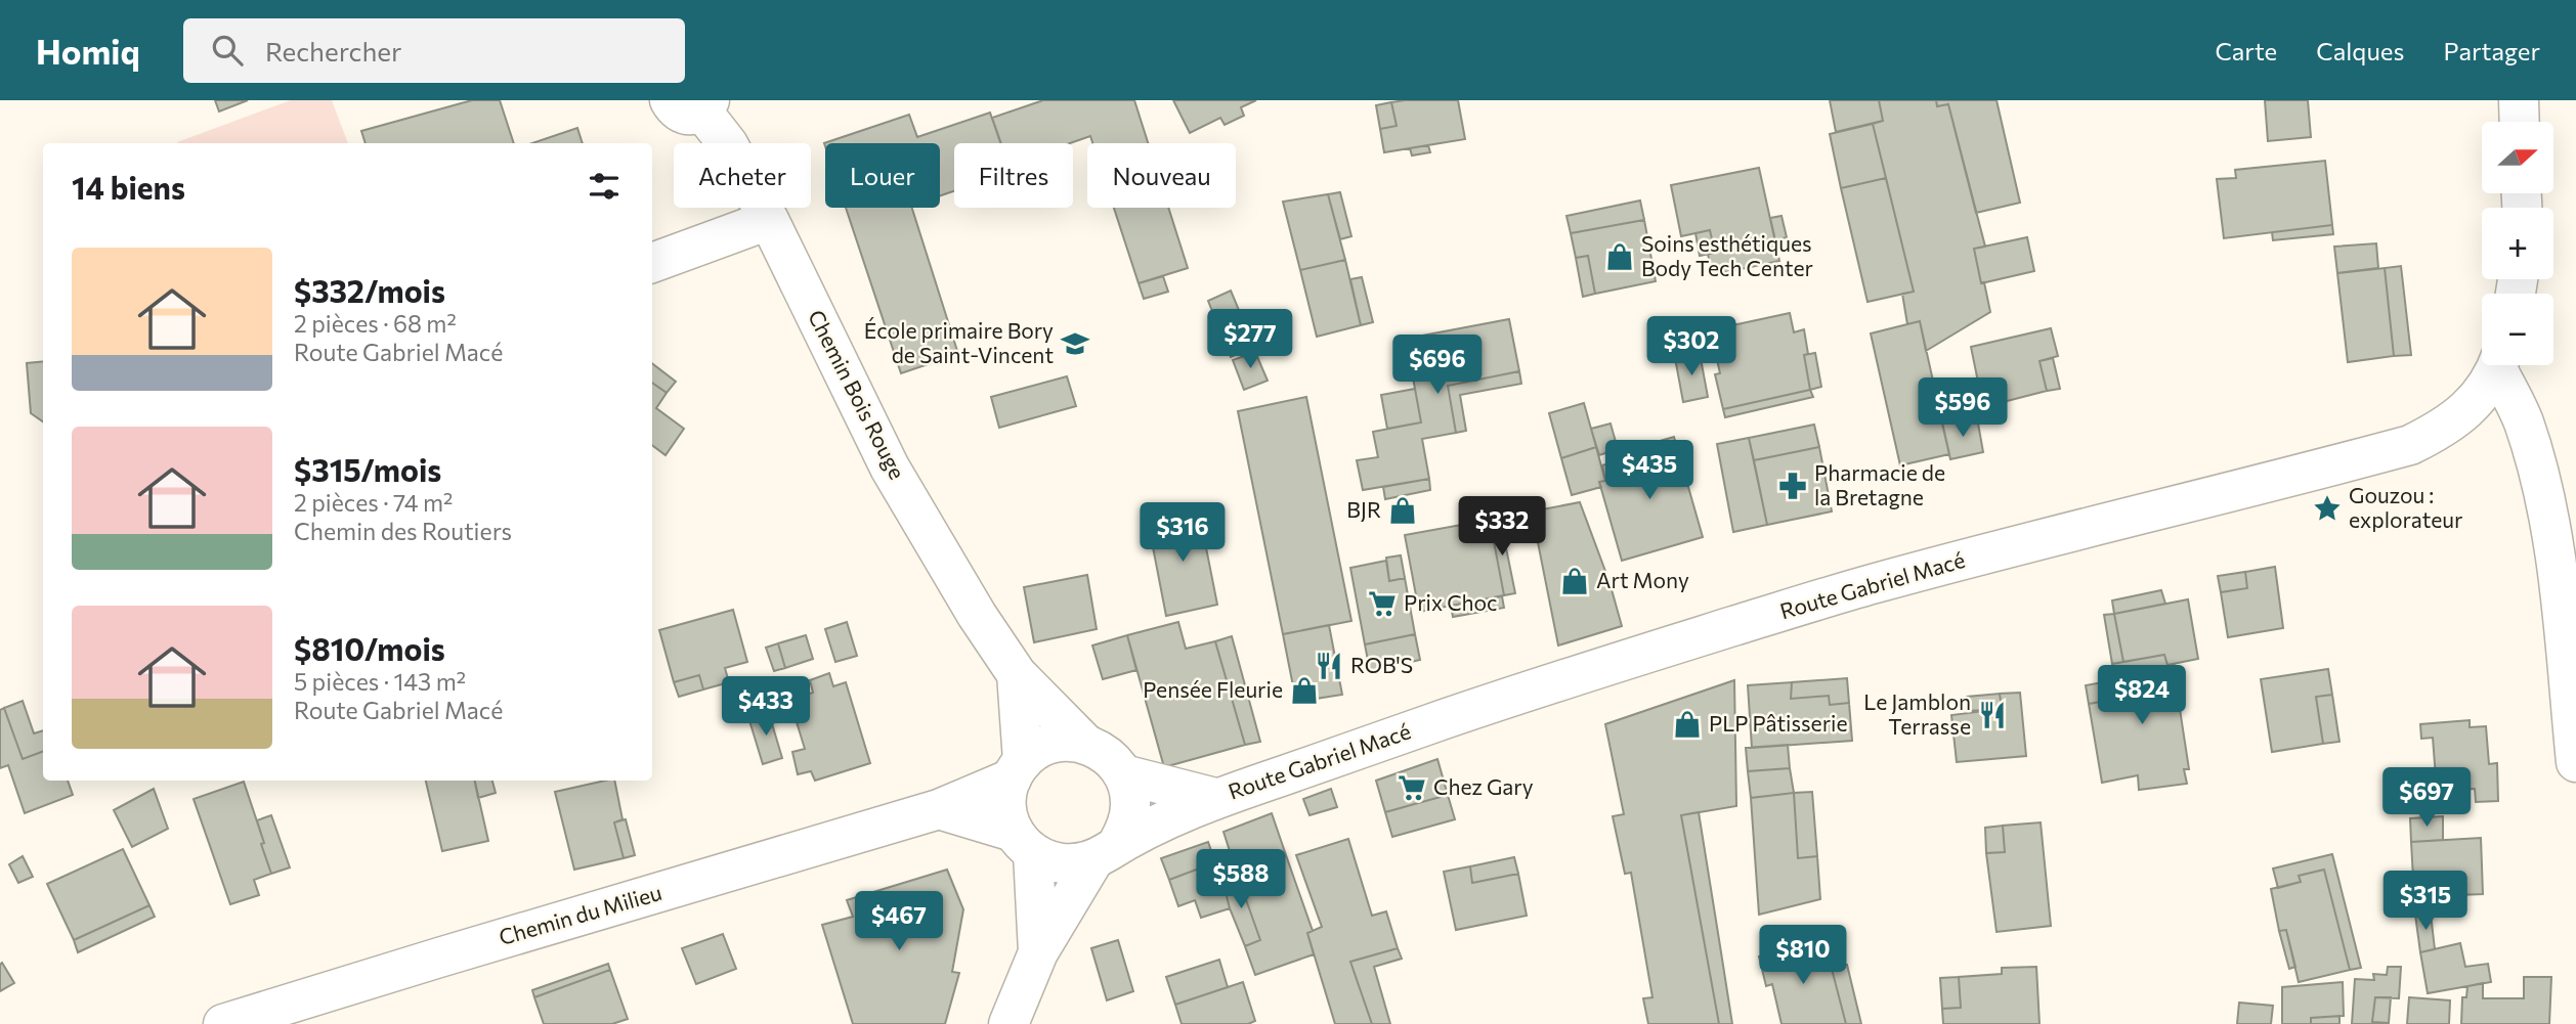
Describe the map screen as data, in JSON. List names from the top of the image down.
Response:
{
  "streets": {
    "street": ["Chemin Bois Rouge", "Route Gabriel Macé", "Chemin du Milieu"]
  },
  "crossings": [
    ["Chemin Bois Rouge", "Route Gabriel Macé"],
    ["Chemin Bois Rouge", "Chemin du Milieu"],
    ["Route Gabriel Macé", "Chemin du Milieu"]
  ],
  "places": {
    "shop": [
      "Soins esthétiques Body Tech Center",
      "BJR",
      "Art Mony",
      "Pensée Fleurie",
      "PLP Pâtisserie"
    ],
    "school or university": ["École primaire Bory de Saint-Vincent"],
    "pharmacy": ["Pharmacie de la Bretagne"],
    "place": ["Gouzou : explorateur"],
    "supermarket": ["Prix Choc", "Chez Gary"],
    "restaurant": ["ROB'S", "Le Jamblon Terrasse"]
  },
  "north": "right",
  "page": {
    "header": "Homiq",
    "search": "Rechercher",
    "nav": ["Carte", "Calques", "Partager"],
    "map_buttons": ["+", "−"],
    "chip": [
      "Acheter",
      "Louer",
      "Filtres",
      "Nouveau"
    ],
    "heading": "14 biens",
    "list": [
      {
        "name": "$332/mois",
        "note": "2 pièces · 68 m² · Route Gabriel Macé"
      },
      {
        "name": "$315/mois",
        "note": "2 pièces · 74 m² · Chemin des Routiers"
      },
      {
        "name": "$810/mois",
        "note": "5 pièces · 143 m² · Route Gabriel Macé"
      }
    ],
    "price": [
      "$277",
      "$302",
      "$696",
      "$596",
      "$435",
      "$332",
      "$316",
      "$824",
      "$433",
      "$697",
      "$588",
      "$315",
      "$467",
      "$810"
    ]
  }
}
